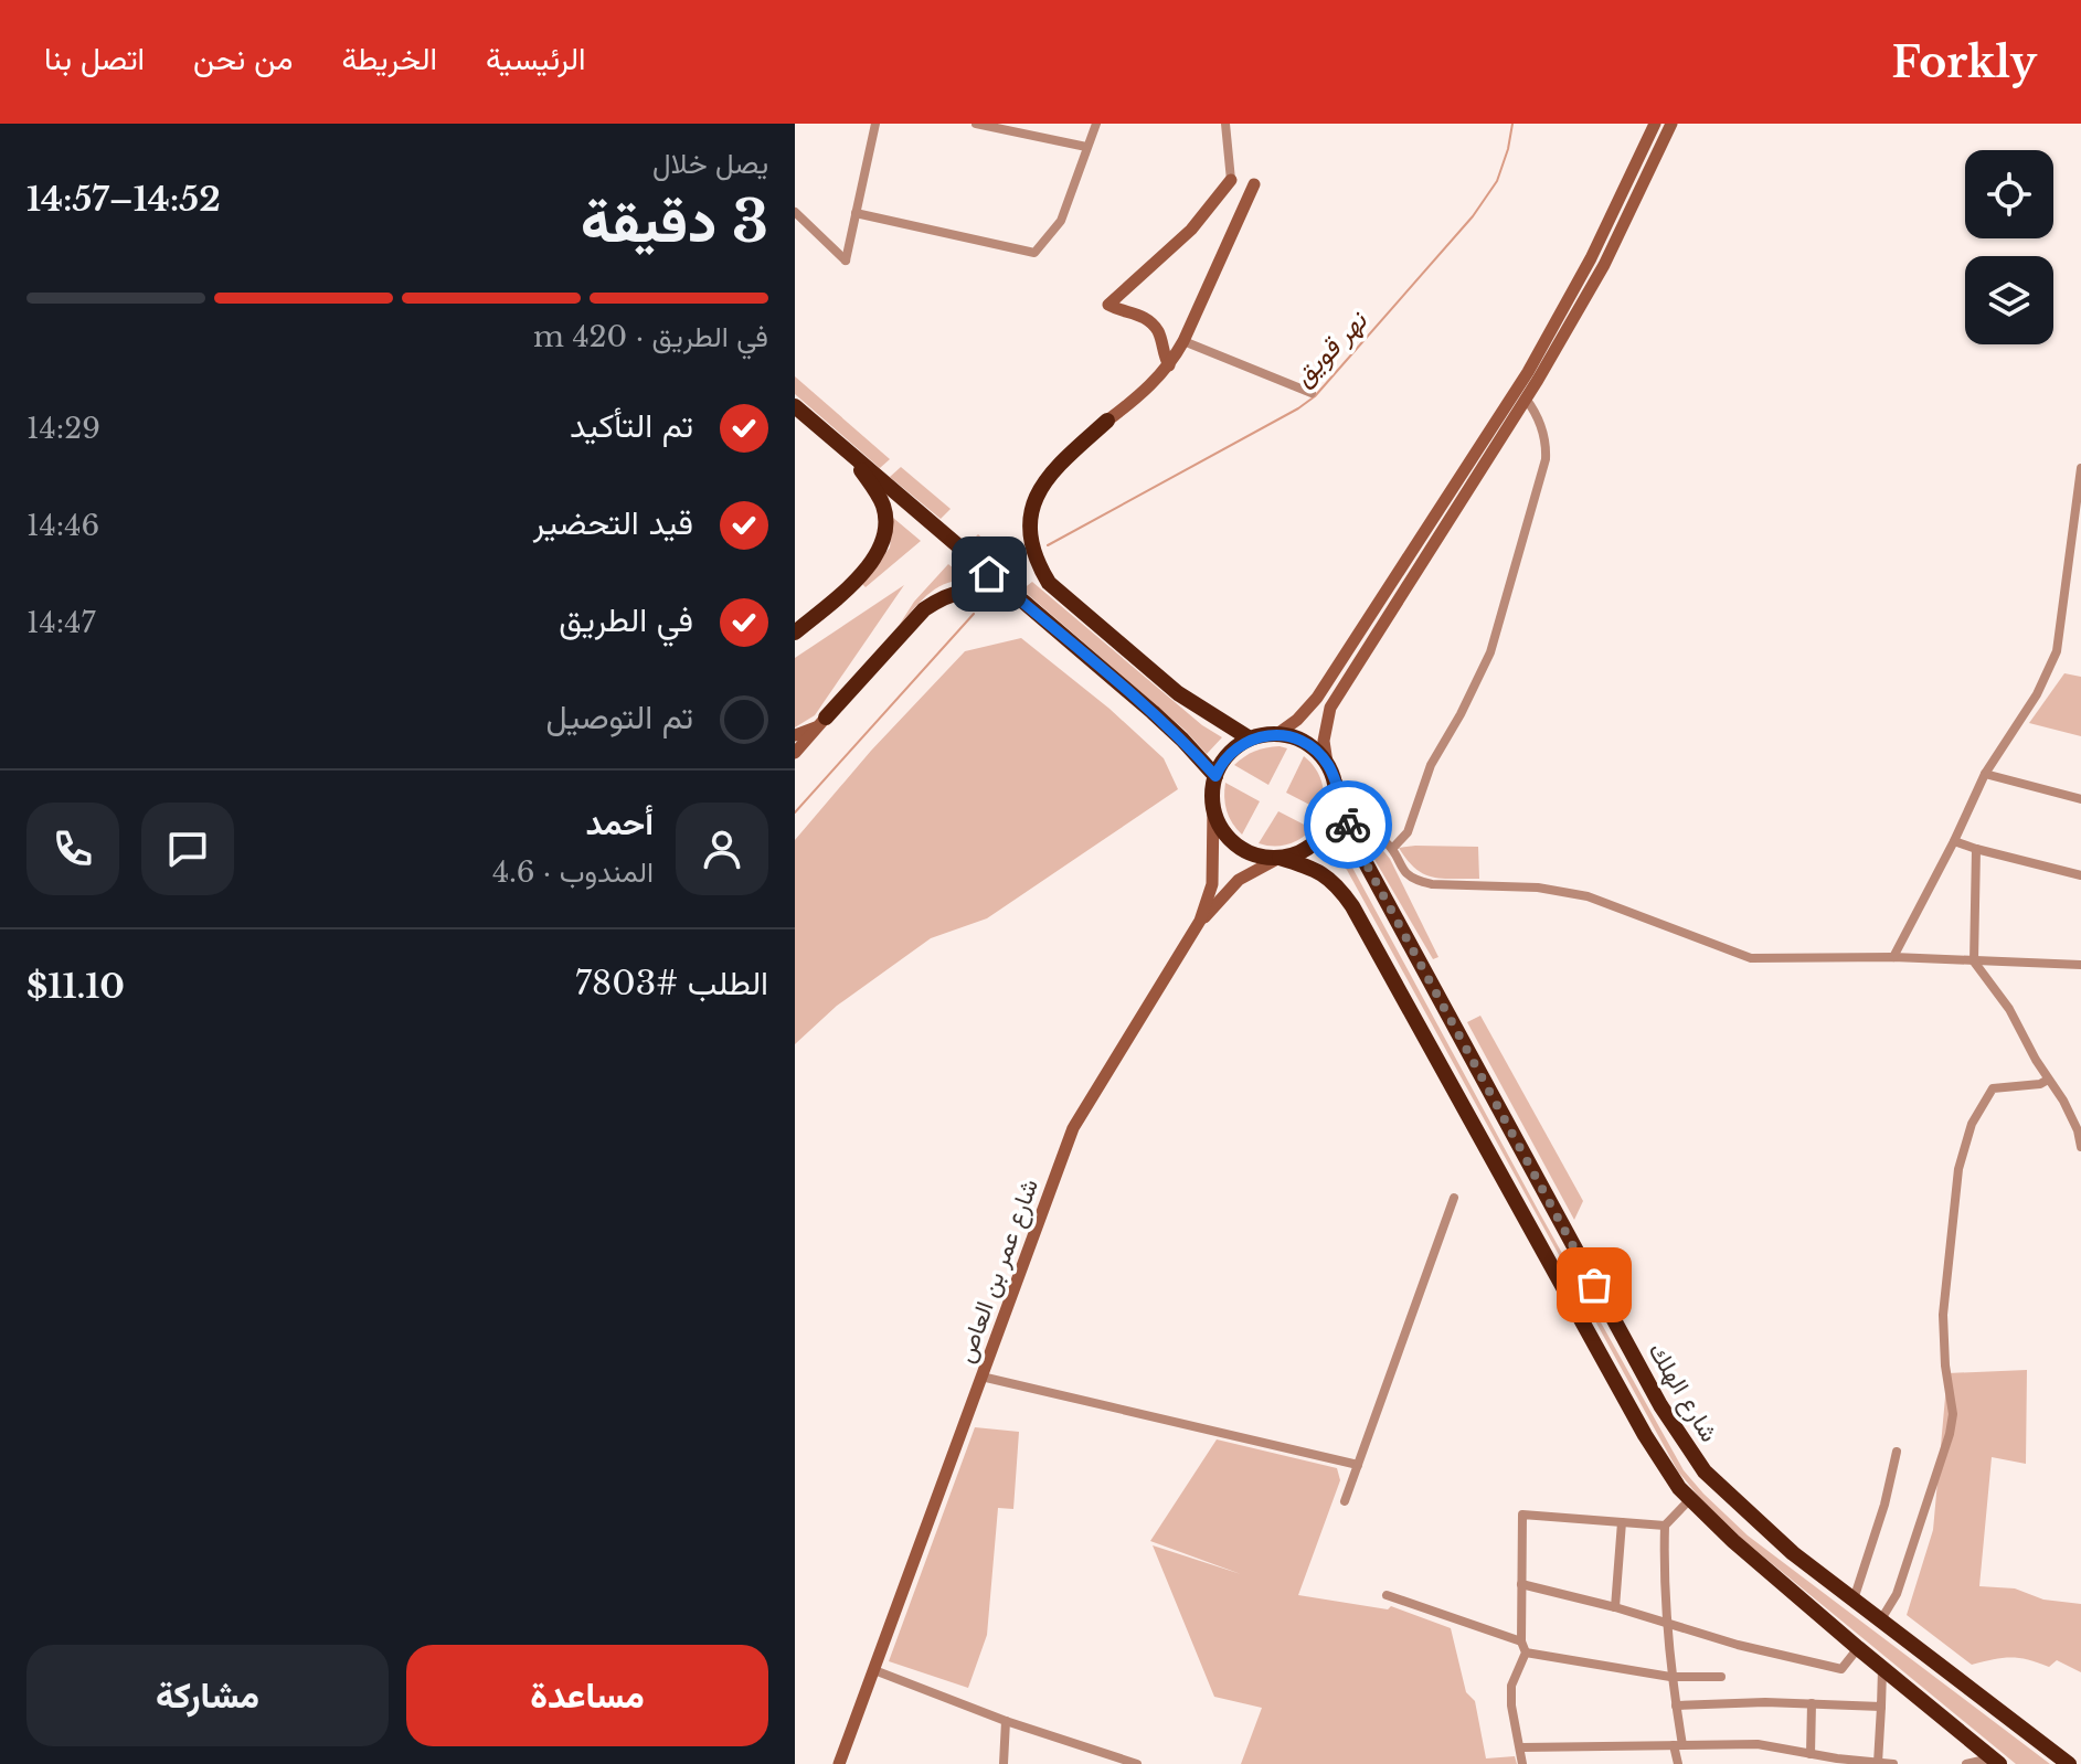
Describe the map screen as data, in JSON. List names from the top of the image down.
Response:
{
  "streets": {
    "highway": ["شارع الهلك"],
    "main road": ["شارع عمر بن العاص"]
  },
  "crossings": [
    ["شارع عمر بن العاص", "شارع الهلك"]
  ],
  "water": ["نهر قويق"],
  "page": {
    "header": "Forkly",
    "nav": [
      "الرئيسية",
      "الخريطة",
      "من نحن",
      "اتصل بنا"
    ],
    "heading": ["3 دقيقة", "يصل خلال", "14:52–14:57"],
    "panel": [
      "أحمد",
      "المندوب · 4.6",
      "الطلب #7803",
      "$11.10"
    ],
    "bar": "في الطريق · 420 m",
    "list": [
      ["تم التأكيد", "14:29"],
      ["قيد التحضير", "14:46"],
      ["في الطريق", "14:47"],
      "تم التوصيل"
    ],
    "buttons": ["مساعدة", "مشاركة"]
  }
}
